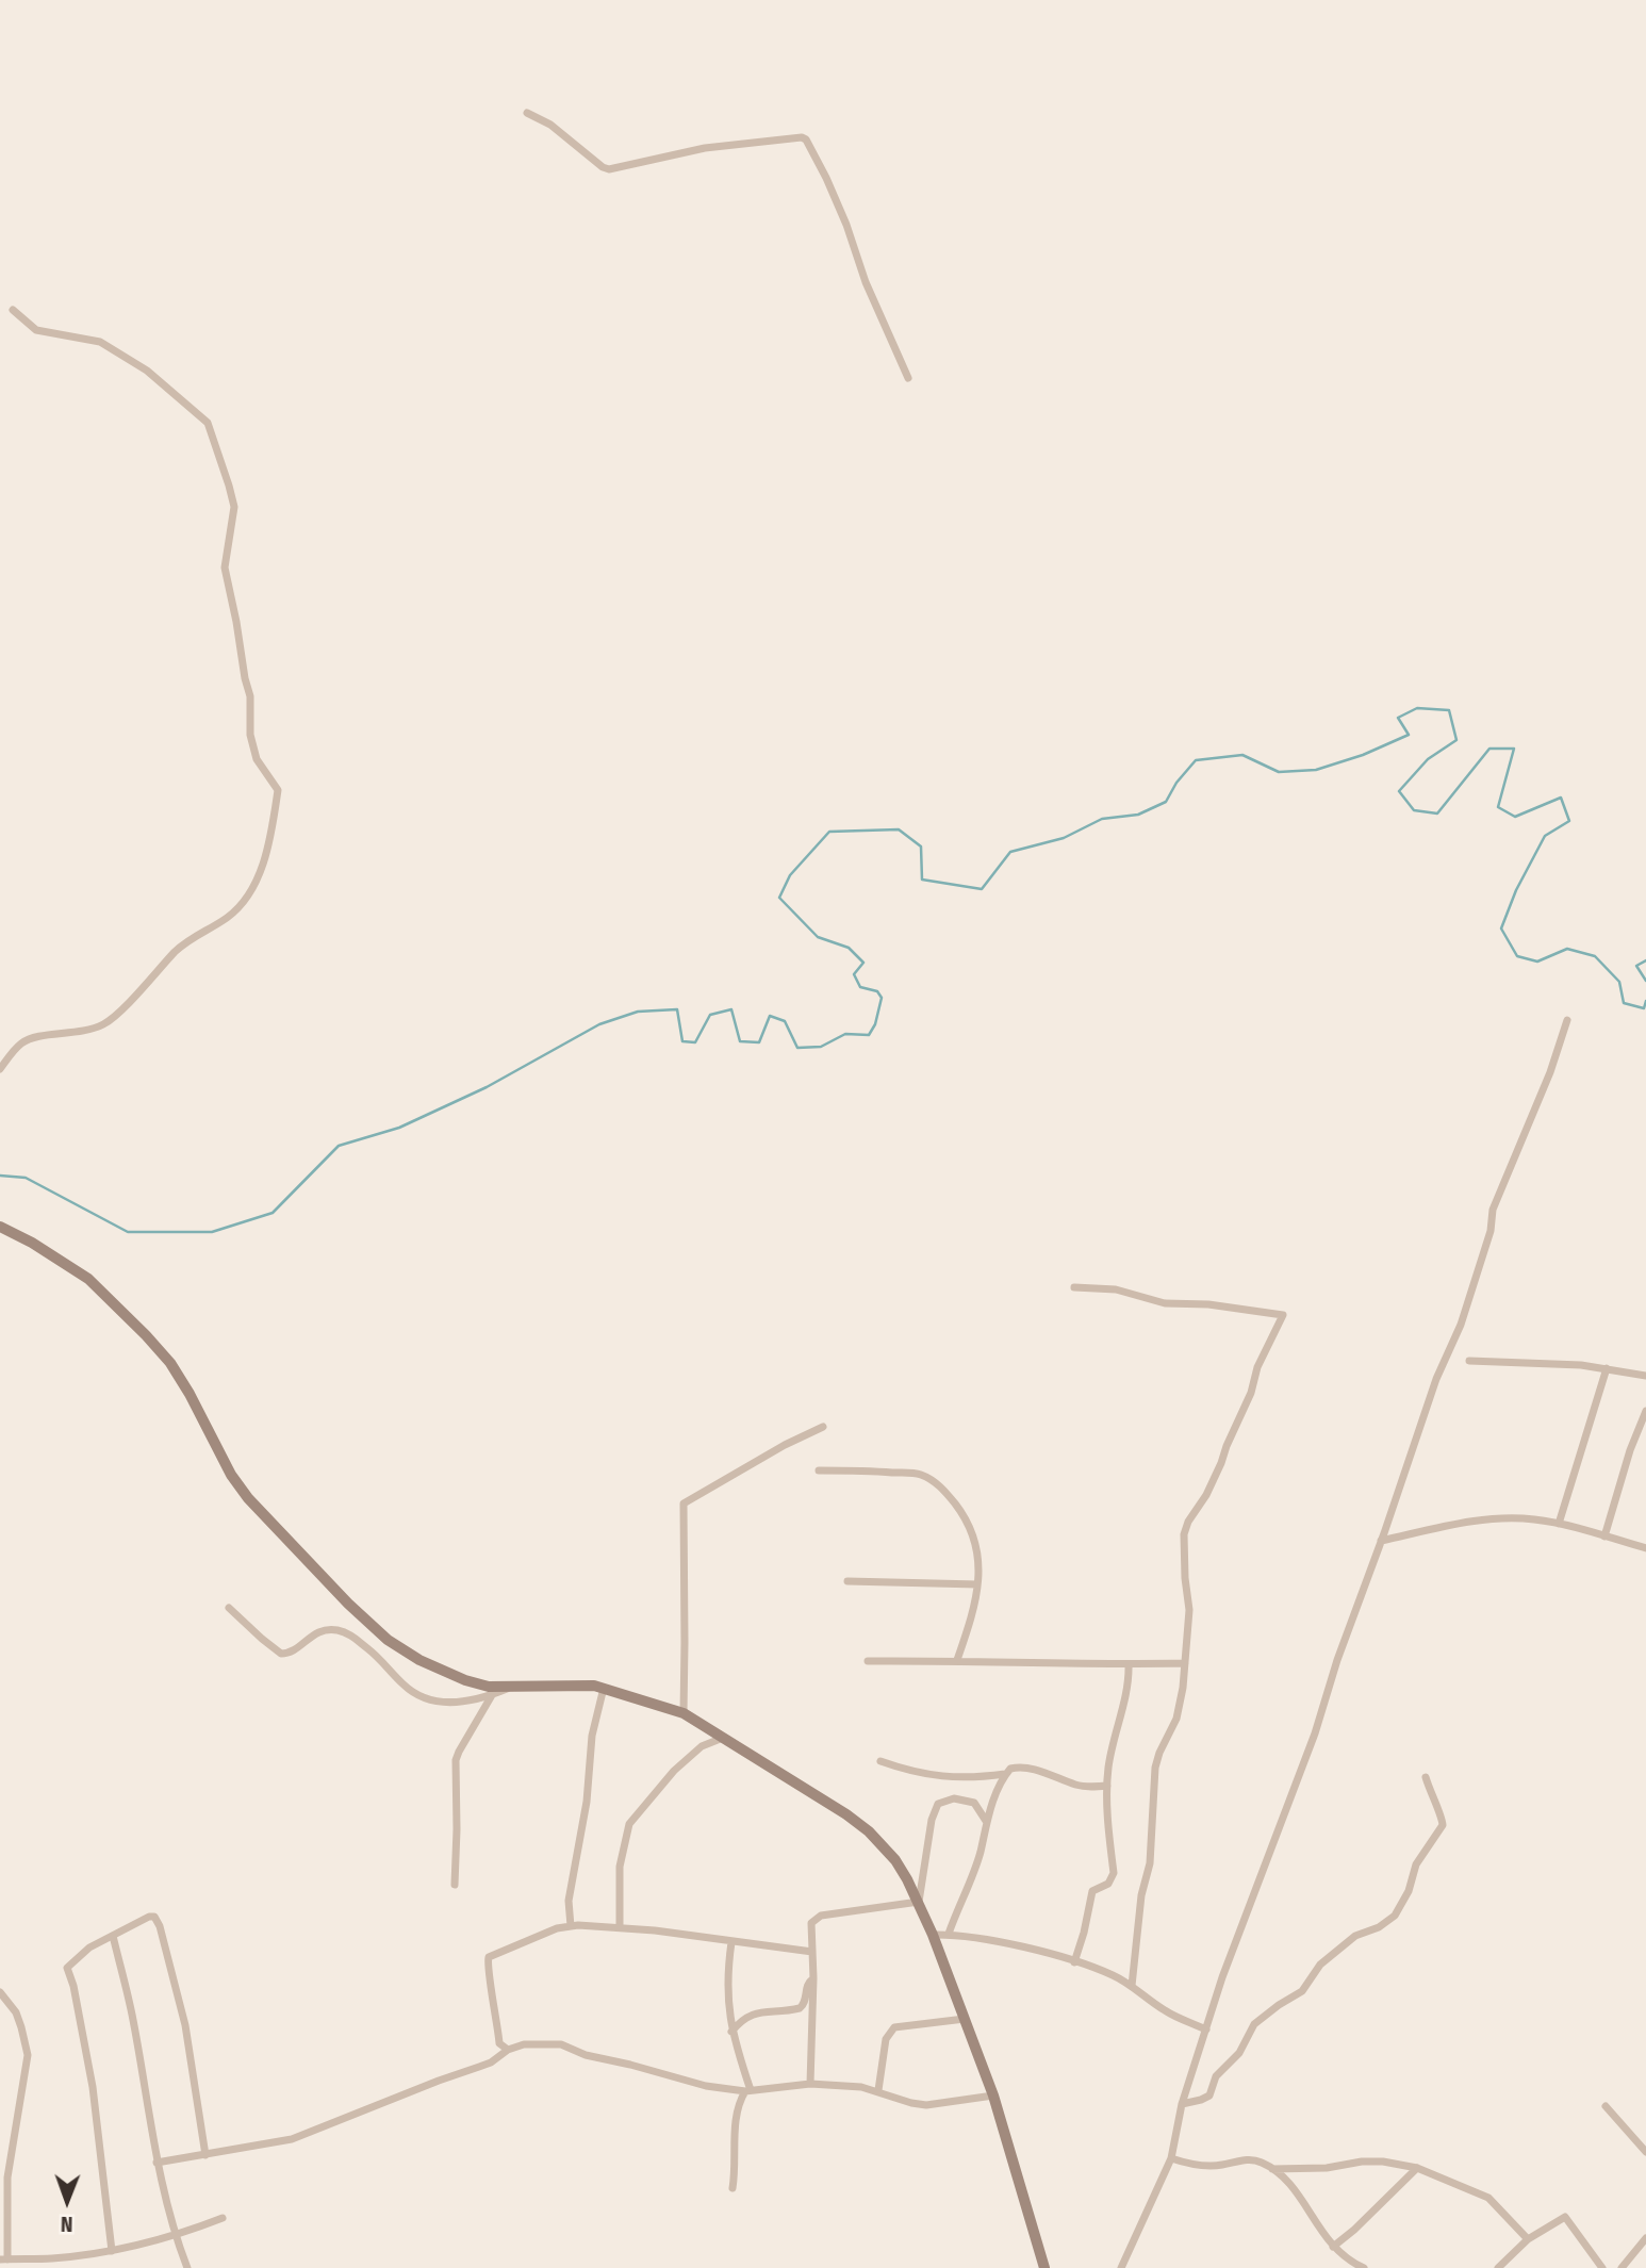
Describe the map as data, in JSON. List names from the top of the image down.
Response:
{
  "north": "bottom"
}
